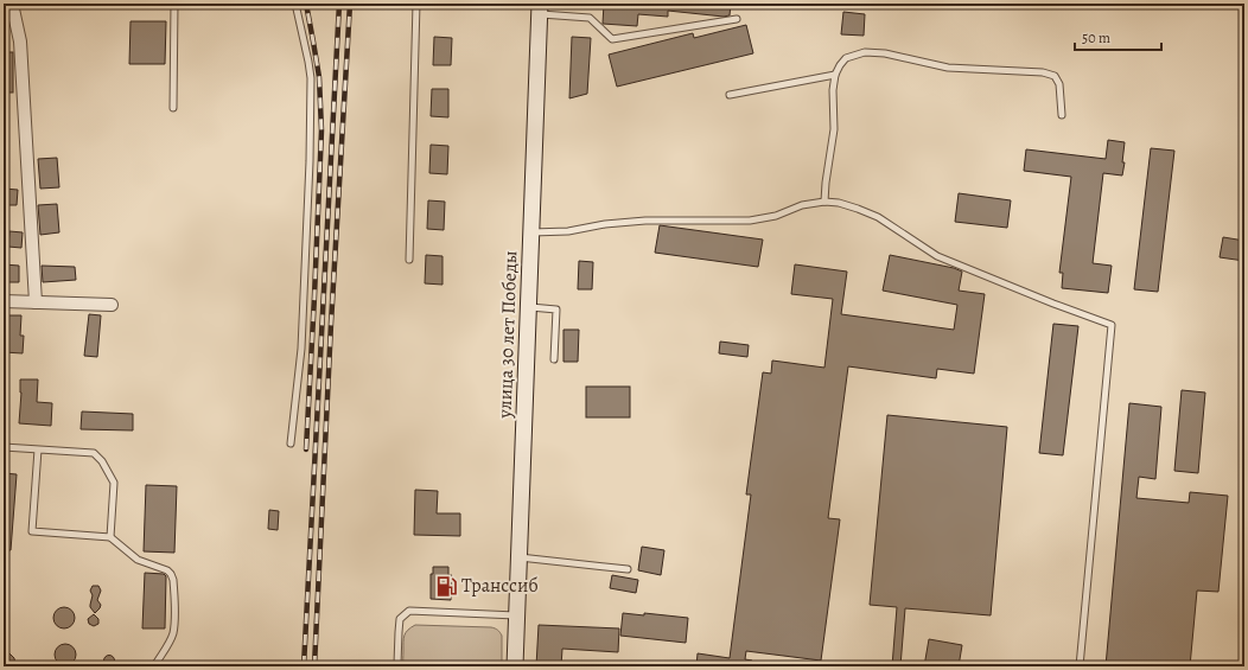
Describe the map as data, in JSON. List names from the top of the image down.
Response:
{
  "streets": {
    "main road": ["улица 30 лет Победы"]
  },
  "places": {
    "fuel station": ["Транссиб"]
  },
  "scale_bar": "50 m"
}
